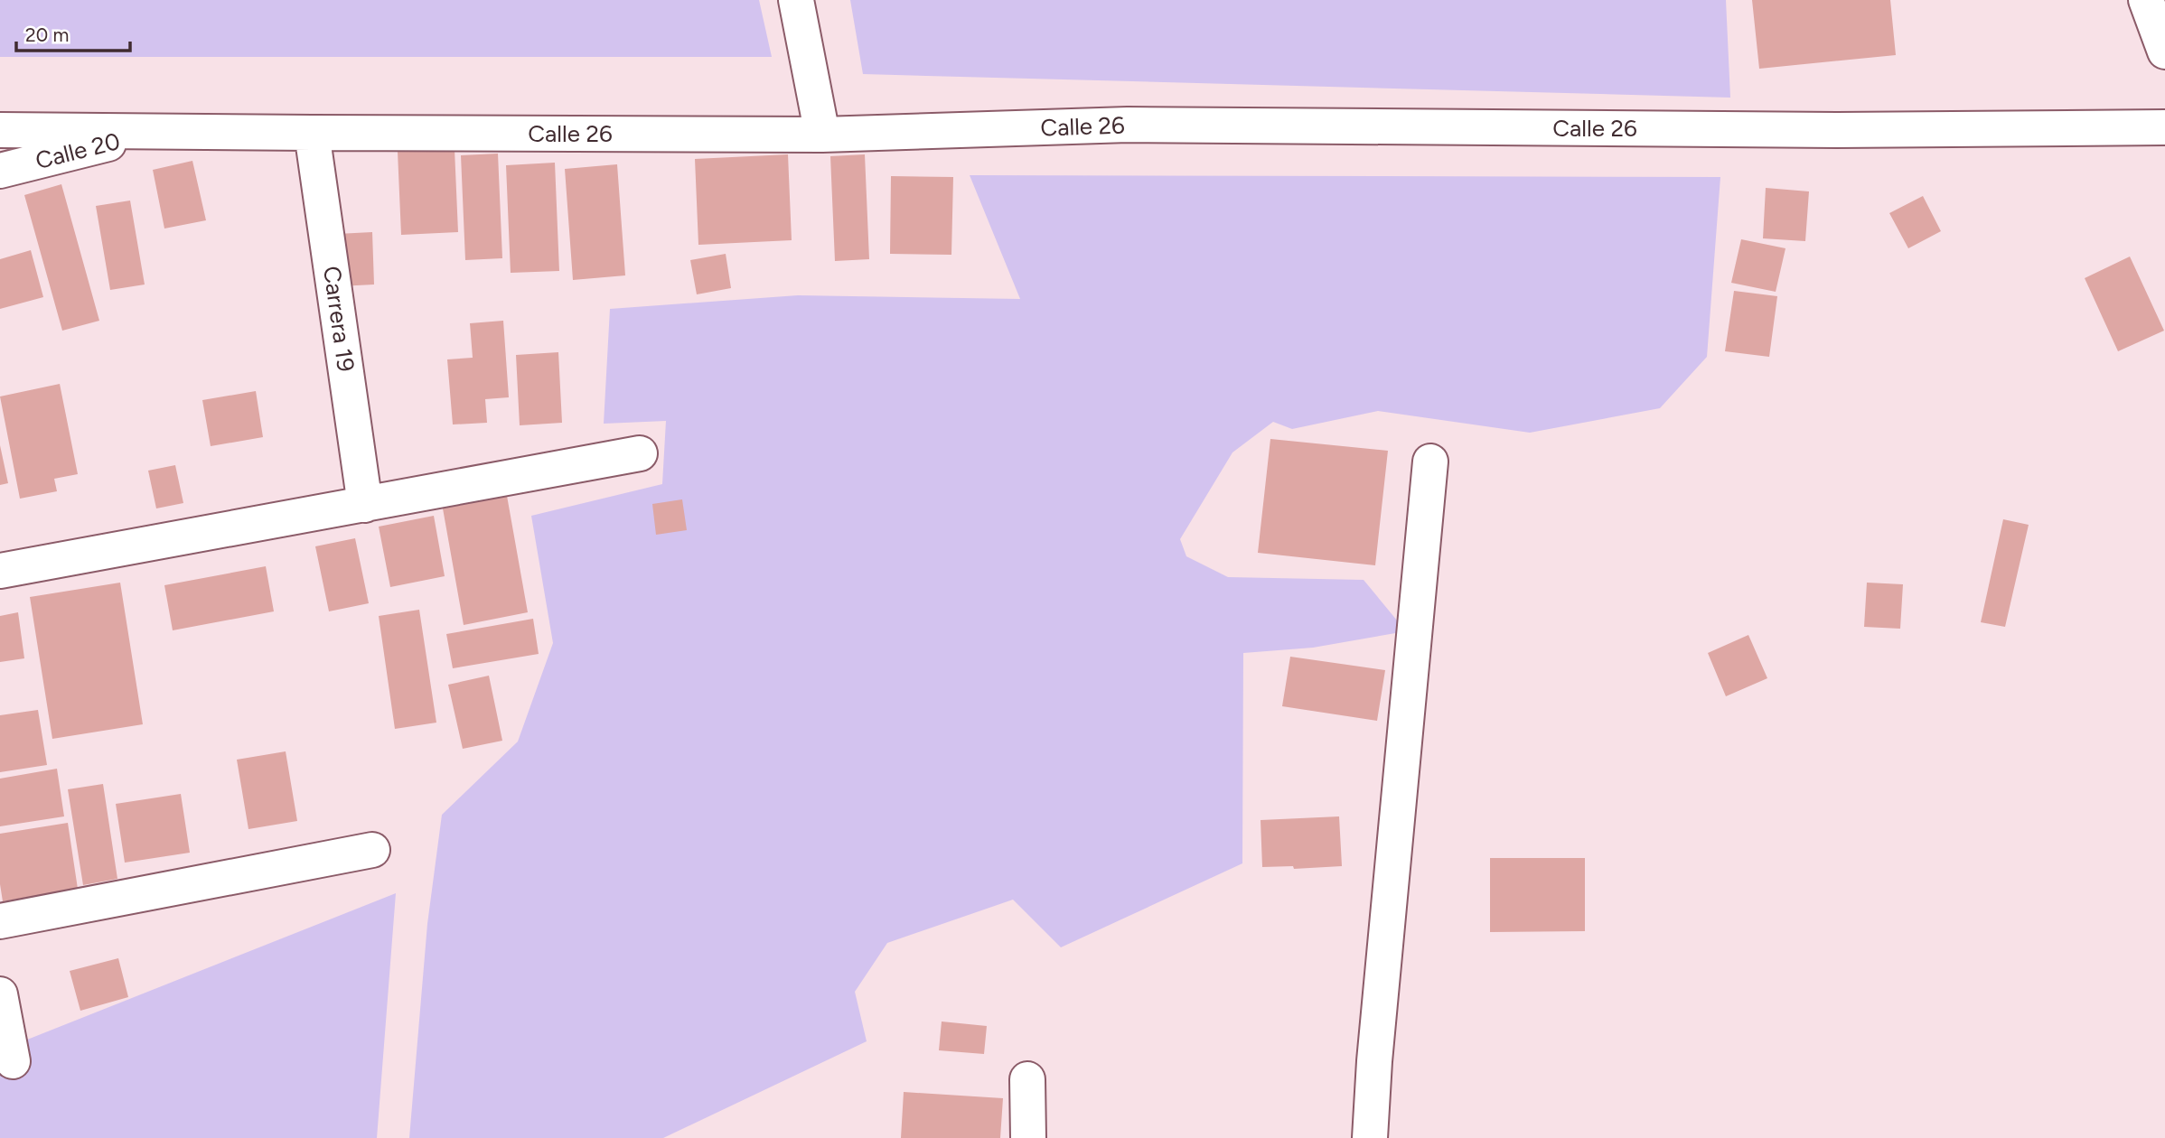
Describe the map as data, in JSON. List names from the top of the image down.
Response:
{
  "streets": {
    "street": ["Calle 26", "Calle 20", "Carrera 19"]
  },
  "crossings": [
    ["Calle 26", "Calle 20"],
    ["Calle 26", "Carrera 19"]
  ],
  "scale_bar": "20 m"
}
